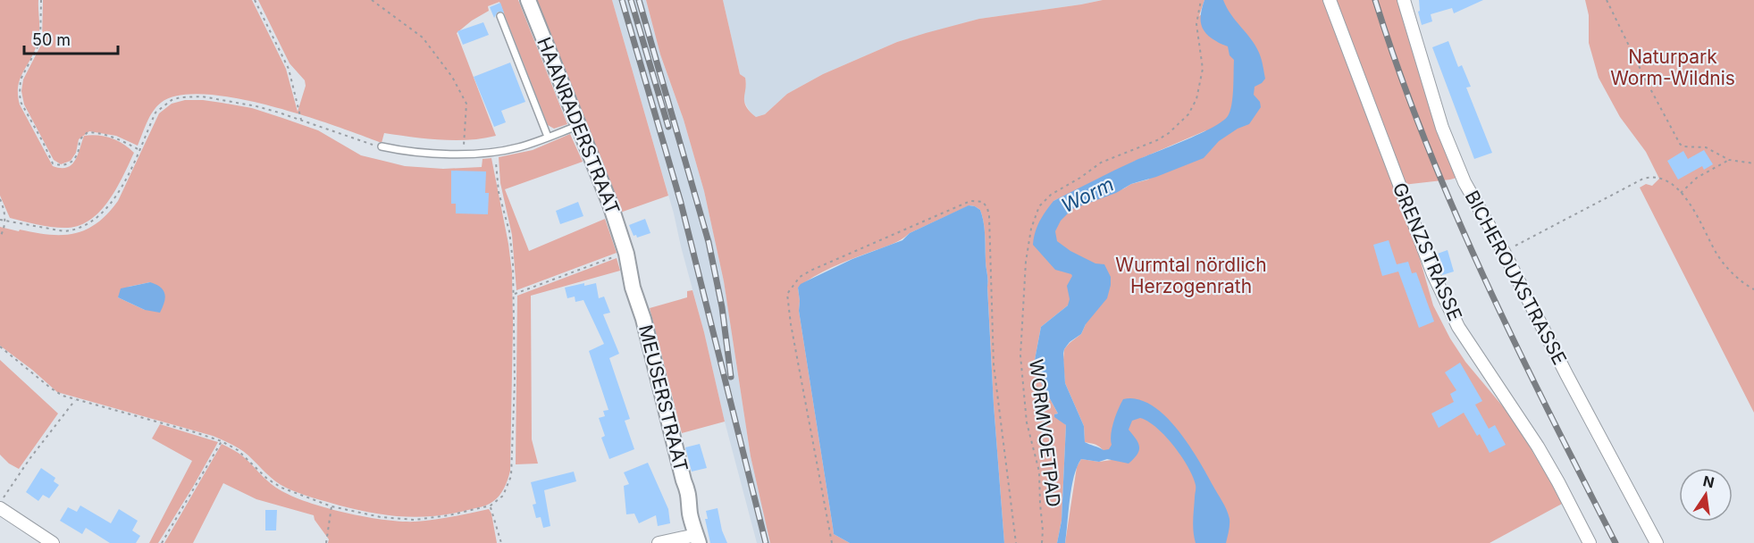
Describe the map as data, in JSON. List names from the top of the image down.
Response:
{
  "streets": {
    "street": [
      "HAANRADERSTRAAT",
      "GRENZSTRASSE",
      "BICHEROUXSTRASSE",
      "MEUSERSTRAAT"
    ],
    "path": ["WORMVOETPAD"]
  },
  "crossings": [
    ["HAANRADERSTRAAT", "MEUSERSTRAAT"]
  ],
  "water": ["Worm"],
  "parks": ["Naturpark Worm-Wildnis", "Wurmtal nördlich Herzogenrath"],
  "scale_bar": "50 m",
  "north": "top"
}
